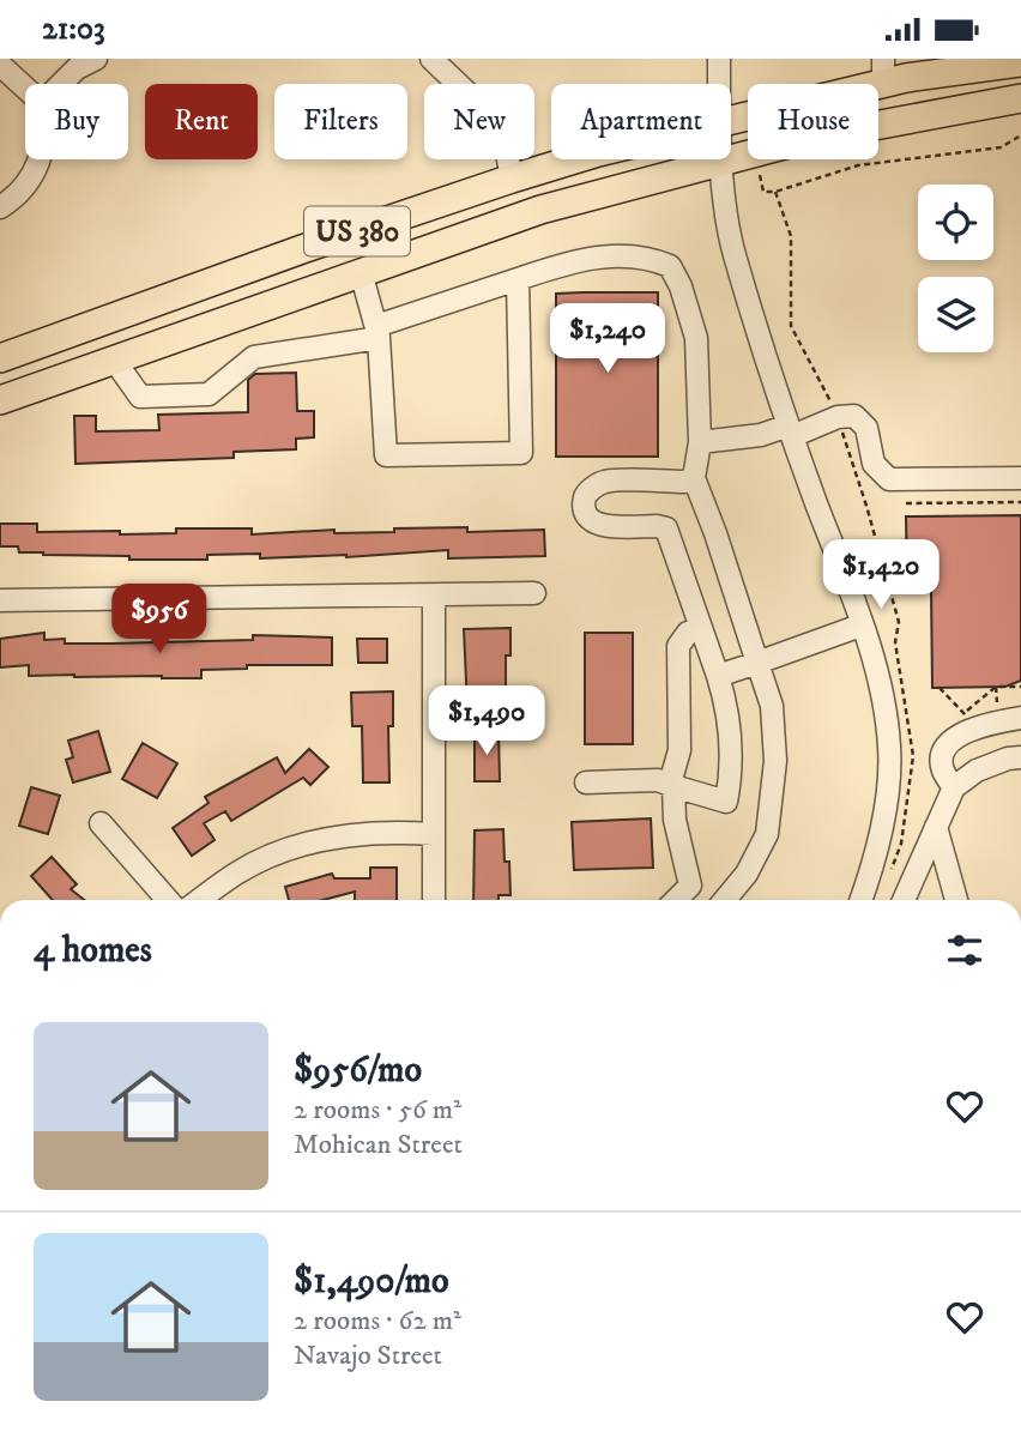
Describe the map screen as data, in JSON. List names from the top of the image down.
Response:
{
  "streets": {
    "main road": ["US 380"]
  },
  "page": {
    "status": "21:03",
    "chip": [
      "Buy",
      "Rent",
      "Filters",
      "New",
      "Apartment",
      "House"
    ],
    "price": [
      "$1,240",
      "$1,420",
      "$956",
      "$1,490"
    ],
    "heading": "4 homes",
    "list": [
      {
        "name": "$956/mo",
        "note": "2 rooms · 56 m² · Mohican Street"
      },
      {
        "name": "$1,490/mo",
        "note": "2 rooms · 62 m² · Navajo Street"
      }
    ]
  }
}
